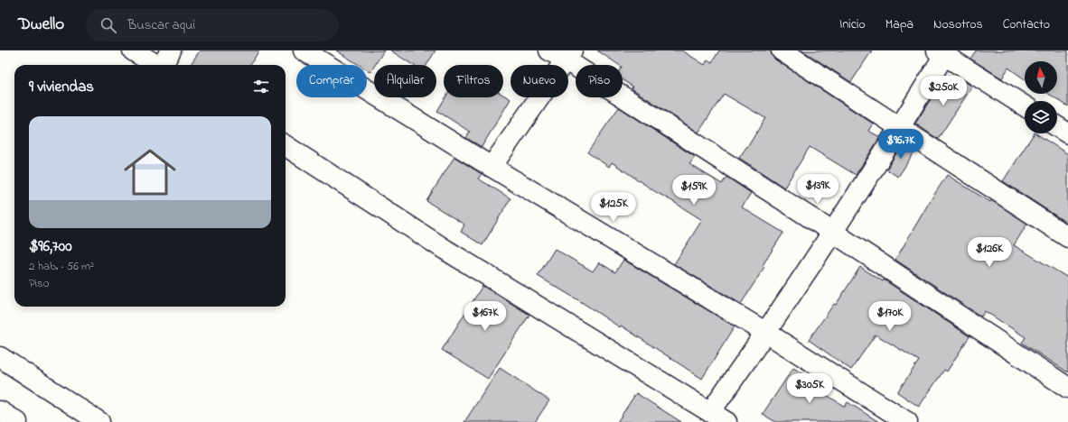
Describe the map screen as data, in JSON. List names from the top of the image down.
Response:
{
  "north": "top",
  "page": {
    "header": "Dwello",
    "search": "Buscar aquí",
    "nav": [
      "Inicio",
      "Mapa",
      "Nosotros",
      "Contacto"
    ],
    "chip": [
      "Comprar",
      "Alquilar",
      "Filtros",
      "Nuevo",
      "Piso"
    ],
    "heading": "9 viviendas",
    "price": [
      "$250K",
      "$96.7K",
      "$139K",
      "$159K",
      "$125K",
      "$126K",
      "$167K",
      "$170K",
      "$305K"
    ],
    "list": [
      {
        "name": "$96,700",
        "note": "2 hab. · 56 m² · Piso"
      }
    ]
  }
}
